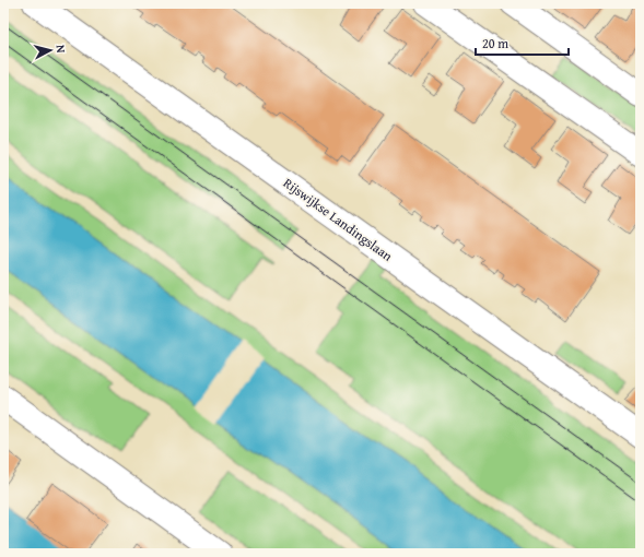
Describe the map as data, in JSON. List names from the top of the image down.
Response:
{
  "streets": {
    "street": ["Rijswijkse Landingslaan"]
  },
  "scale_bar": "20 m",
  "north": "right"
}
